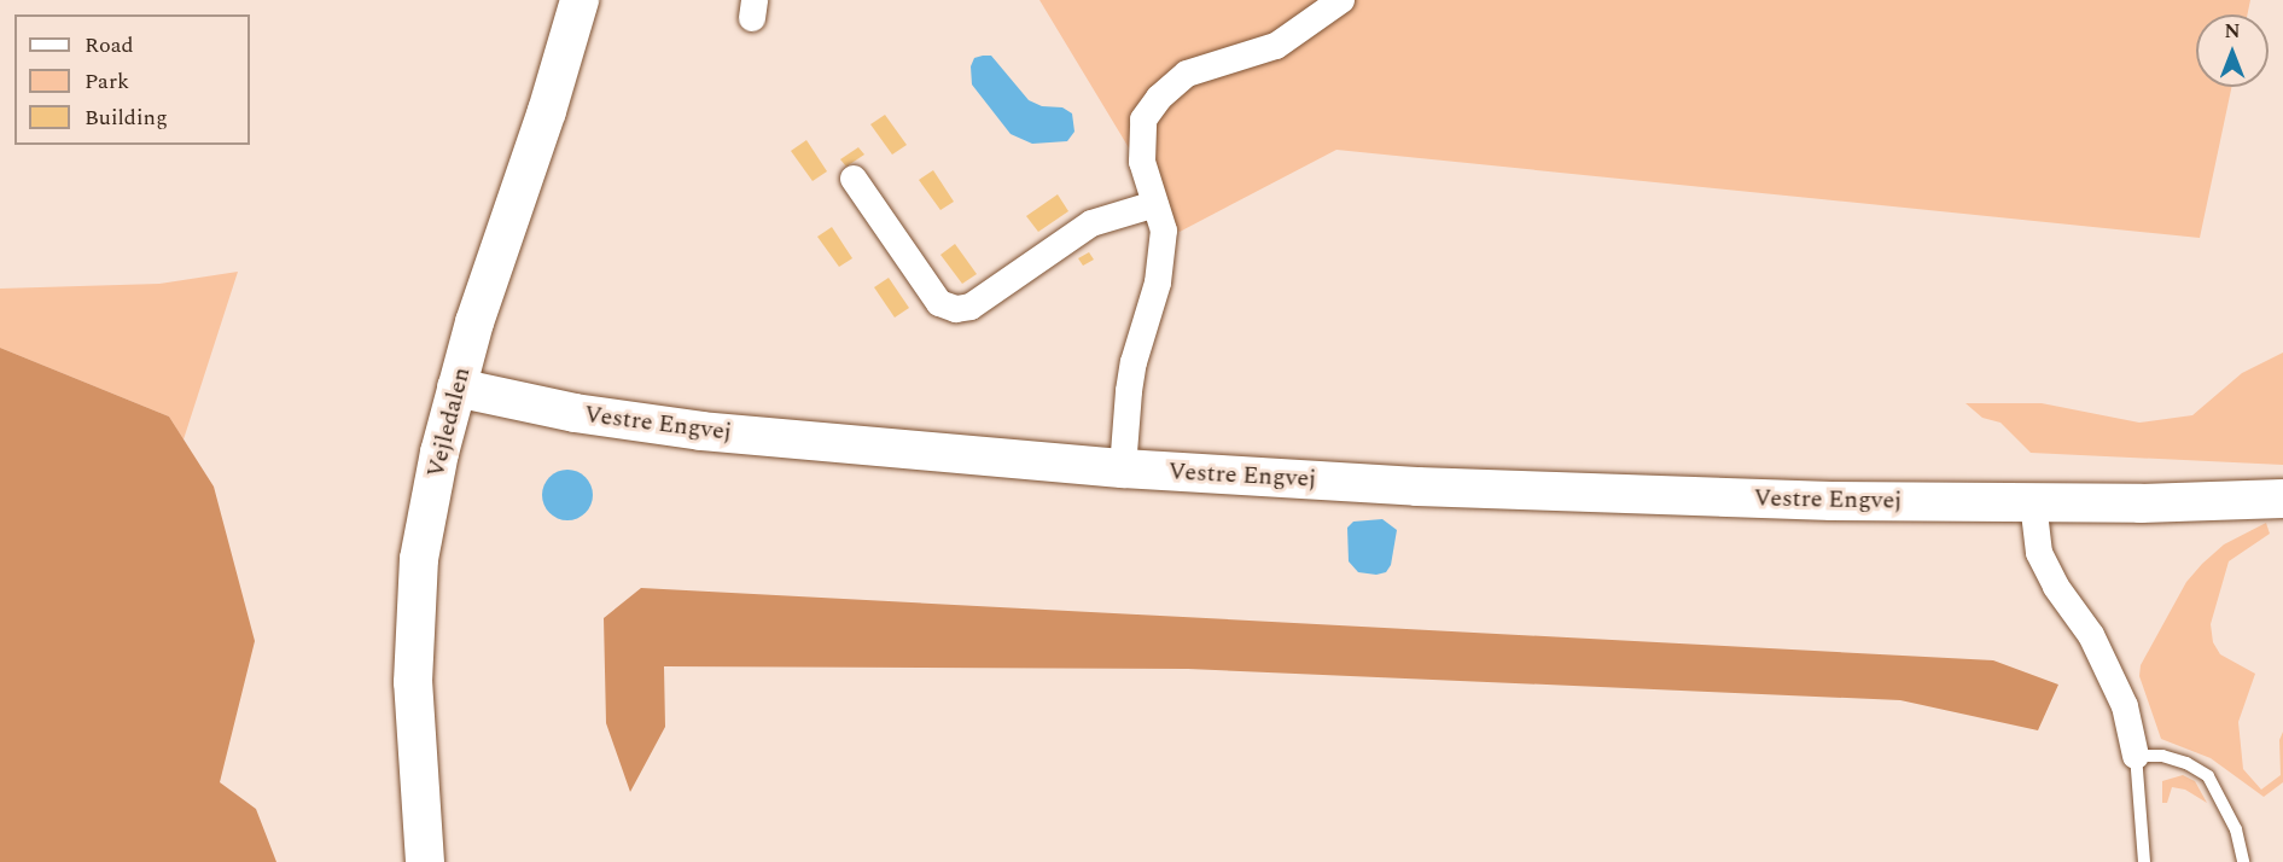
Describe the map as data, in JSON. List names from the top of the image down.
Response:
{
  "streets": {
    "street": ["Vejledalen", "Vestre Engvej"]
  },
  "crossings": [
    ["Vejledalen", "Vestre Engvej"]
  ],
  "legend": ["Road", "Park", "Building"],
  "north": "top"
}
